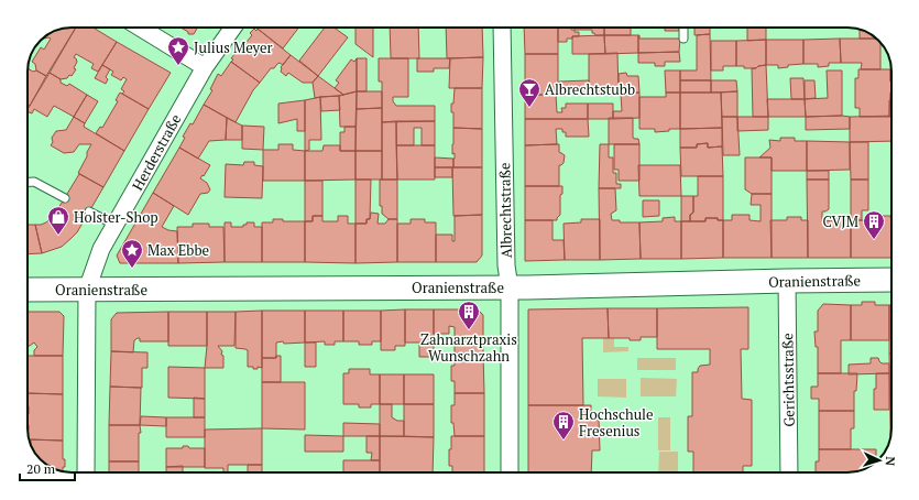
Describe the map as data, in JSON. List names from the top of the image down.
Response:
{
  "streets": {
    "street": [
      "Herderstraße",
      "Albrechtstraße",
      "Oranienstraße",
      "Gerichtsstraße"
    ]
  },
  "crossings": [
    ["Herderstraße", "Oranienstraße"],
    ["Albrechtstraße", "Oranienstraße"],
    ["Oranienstraße", "Gerichtsstraße"]
  ],
  "places": {
    "place": ["Julius Meyer", "Max Ebbe"],
    "bar": ["Albrechtstubb"],
    "shop": ["Holster-Shop"],
    "building": ["CVJM", "Zahnarztpraxis Wunschzahn", "Hochschule Fresenius"]
  },
  "scale_bar": "20 m",
  "north": "right"
}
